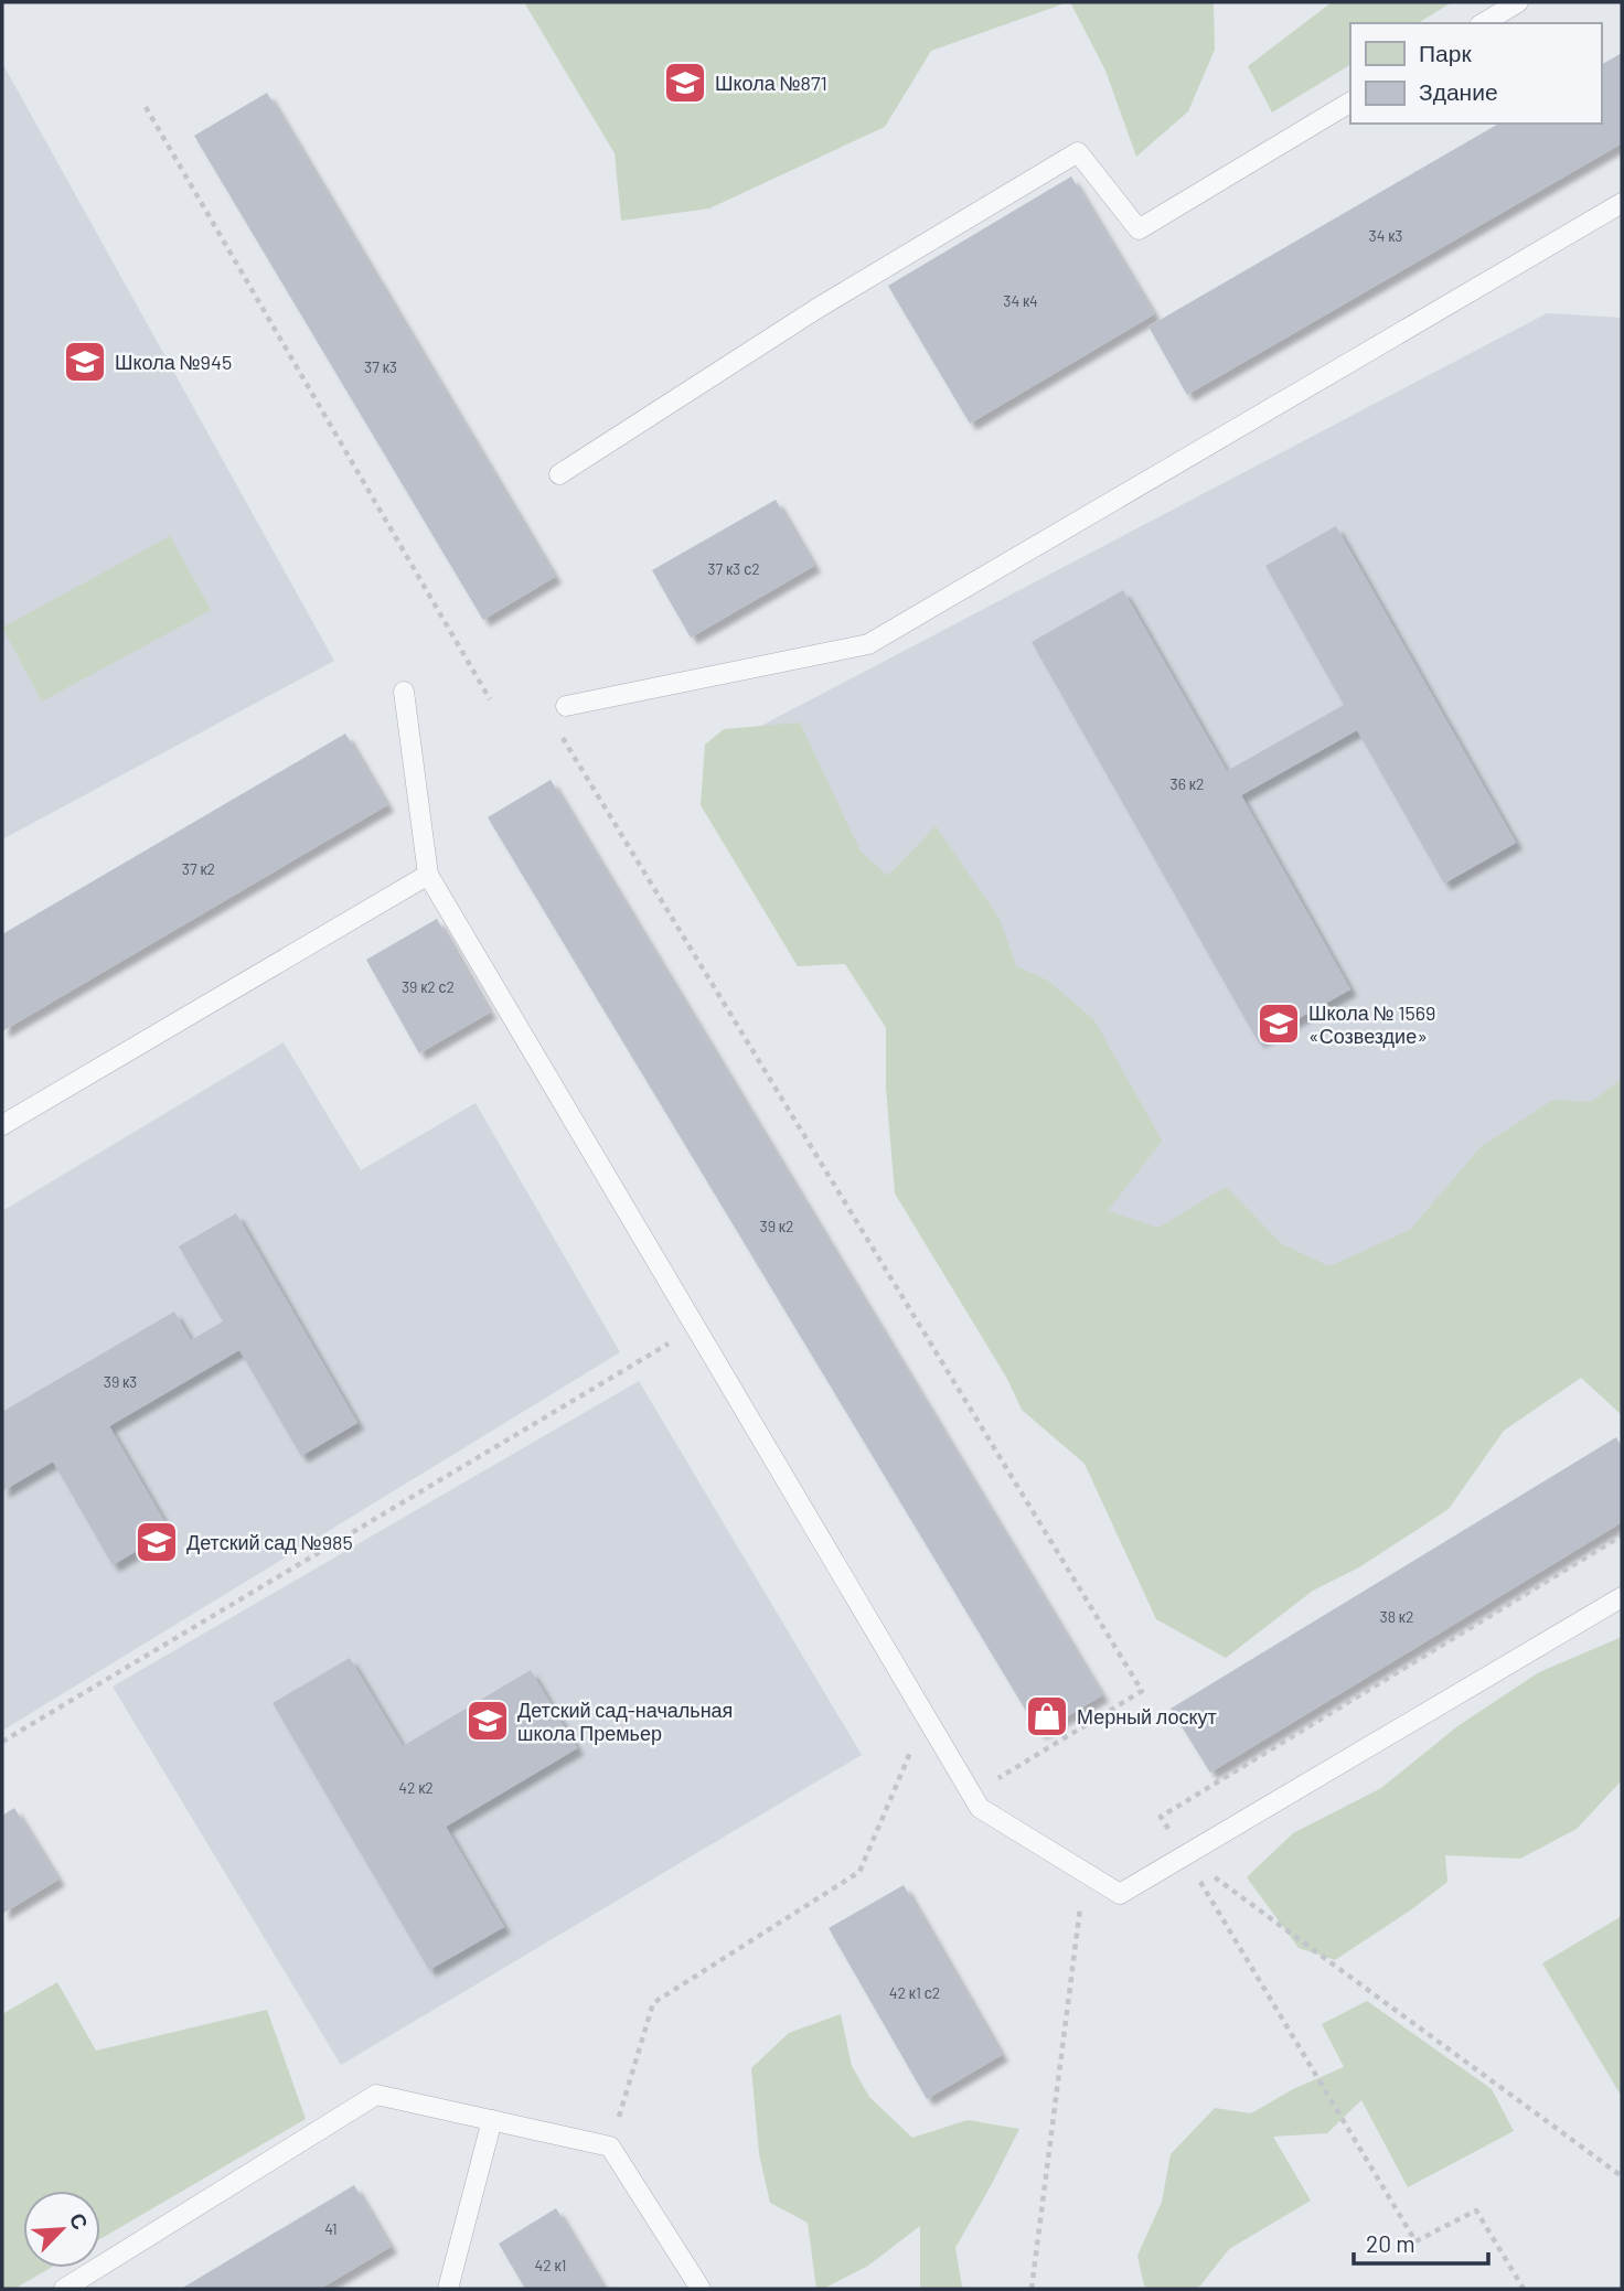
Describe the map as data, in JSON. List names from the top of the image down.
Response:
{
  "places": {
    "school or university": [
      "Школа №871",
      "Школа №945",
      "Школа № 1569 «Созвездие»",
      "Детский сад №985",
      "Детский сад-начальная школа Премьер"
    ],
    "shop": ["Мерный лоскут"]
  },
  "house_numbers": [
    "34 к3",
    "34 к4",
    "37 к3",
    "37 к3 с2",
    "36 к2",
    "37 к2",
    "39 к2 с2",
    "39 к2",
    "39 к3",
    "38 к2",
    "42 к2",
    "42 к1 с2",
    "41",
    "42 к1"
  ],
  "legend": ["Парк", "Здание"],
  "scale_bar": "20 m",
  "north": "top right"
}
